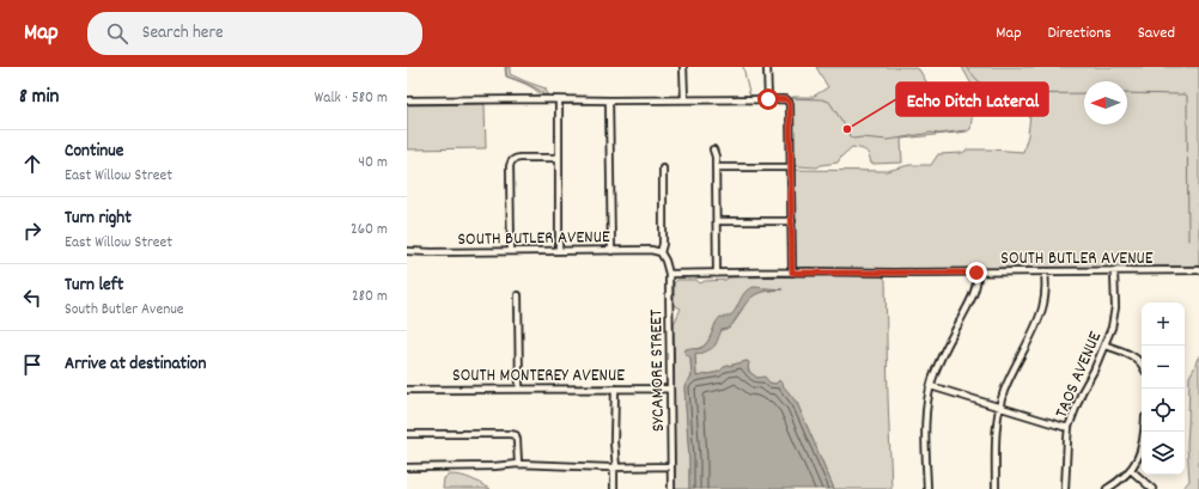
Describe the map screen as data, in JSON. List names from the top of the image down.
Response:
{
  "streets": {
    "street": [
      "SOUTH BUTLER AVENUE",
      "SYCAMORE STREET",
      "SOUTH MONTEREY AVENUE",
      "TAOS AVENUE"
    ]
  },
  "crossings": [
    ["SOUTH BUTLER AVENUE", "SYCAMORE STREET"],
    ["SOUTH BUTLER AVENUE", "TAOS AVENUE"],
    ["SYCAMORE STREET", "SOUTH MONTEREY AVENUE"]
  ],
  "places": ["Echo Ditch Lateral"],
  "north": "left",
  "page": {
    "header": "Map",
    "search": "Search here",
    "nav": ["Map", "Directions", "Saved"],
    "heading": ["8 min", "Walk · 580 m"],
    "list": [
      ["Continue", "East Willow Street", "40 m"],
      ["Turn right", "East Willow Street", "260 m"],
      ["Turn left", "South Butler Avenue", "280 m"],
      "Arrive at destination"
    ],
    "map_buttons": ["+", "−"]
  }
}
